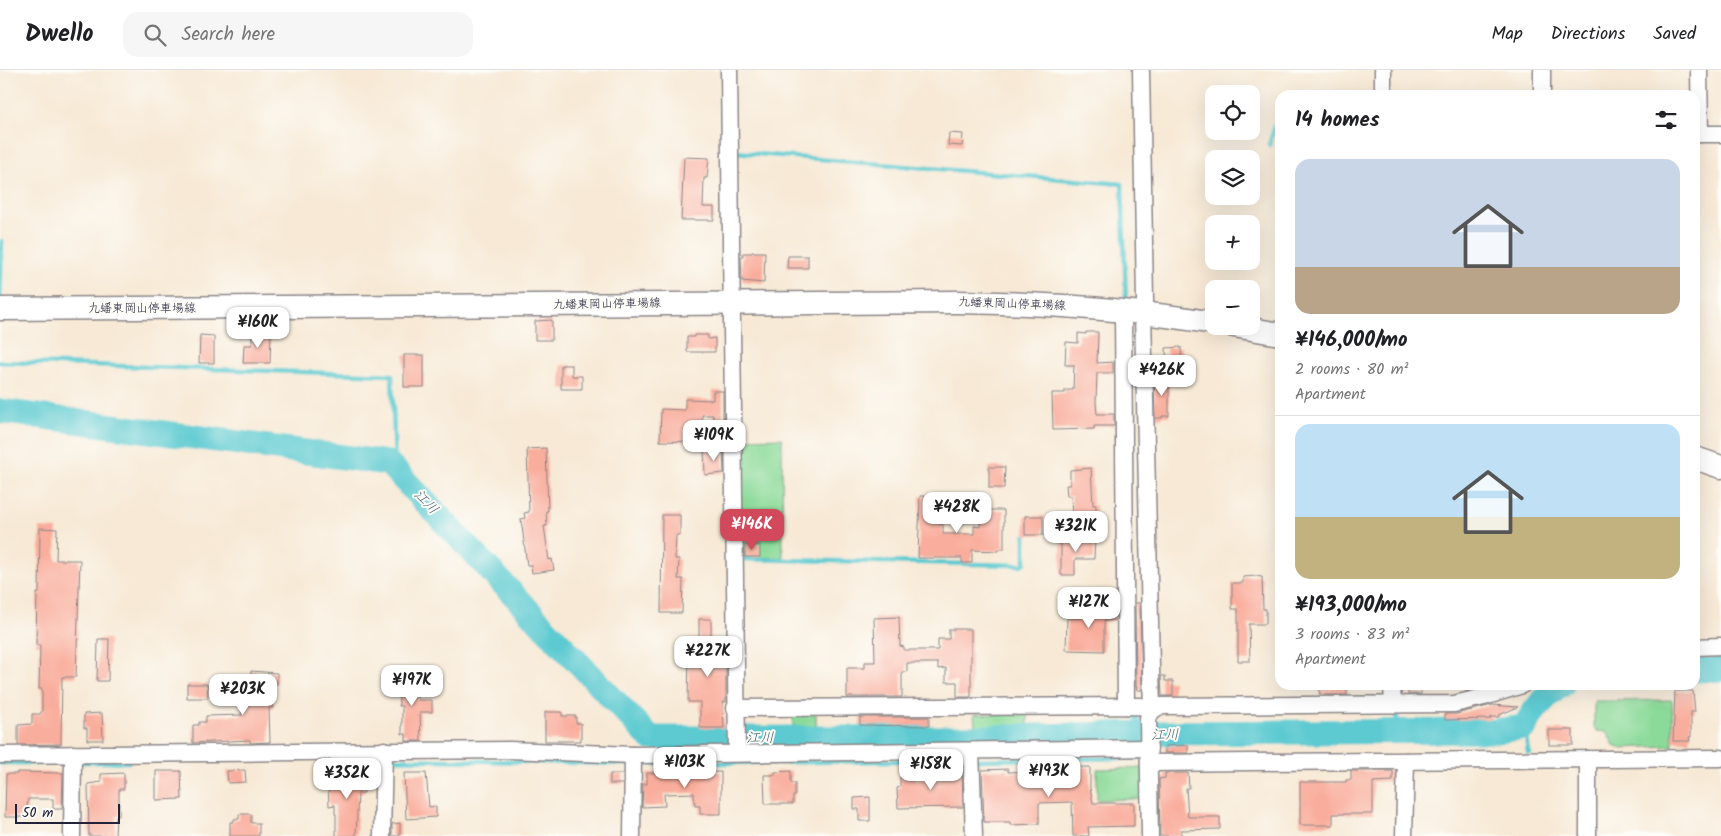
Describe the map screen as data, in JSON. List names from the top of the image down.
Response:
{
  "streets": {
    "main road": ["九蟠東岡山停車場線"]
  },
  "water": ["江川"],
  "scale_bar": "50 m",
  "page": {
    "header": "Dwello",
    "search": "Search here",
    "nav": ["Map", "Directions", "Saved"],
    "map_buttons": ["+", "−"],
    "heading": "14 homes",
    "list": [
      {
        "name": "¥146,000/mo",
        "note": "2 rooms · 80 m² · Apartment"
      },
      {
        "name": "¥193,000/mo",
        "note": "3 rooms · 83 m² · Apartment"
      }
    ],
    "price": [
      "¥160K",
      "¥426K",
      "¥109K",
      "¥428K",
      "¥146K",
      "¥321K",
      "¥127K",
      "¥227K",
      "¥197K",
      "¥203K",
      "¥103K",
      "¥158K",
      "¥193K",
      "¥352K"
    ],
    "scale": "50 m"
  }
}
